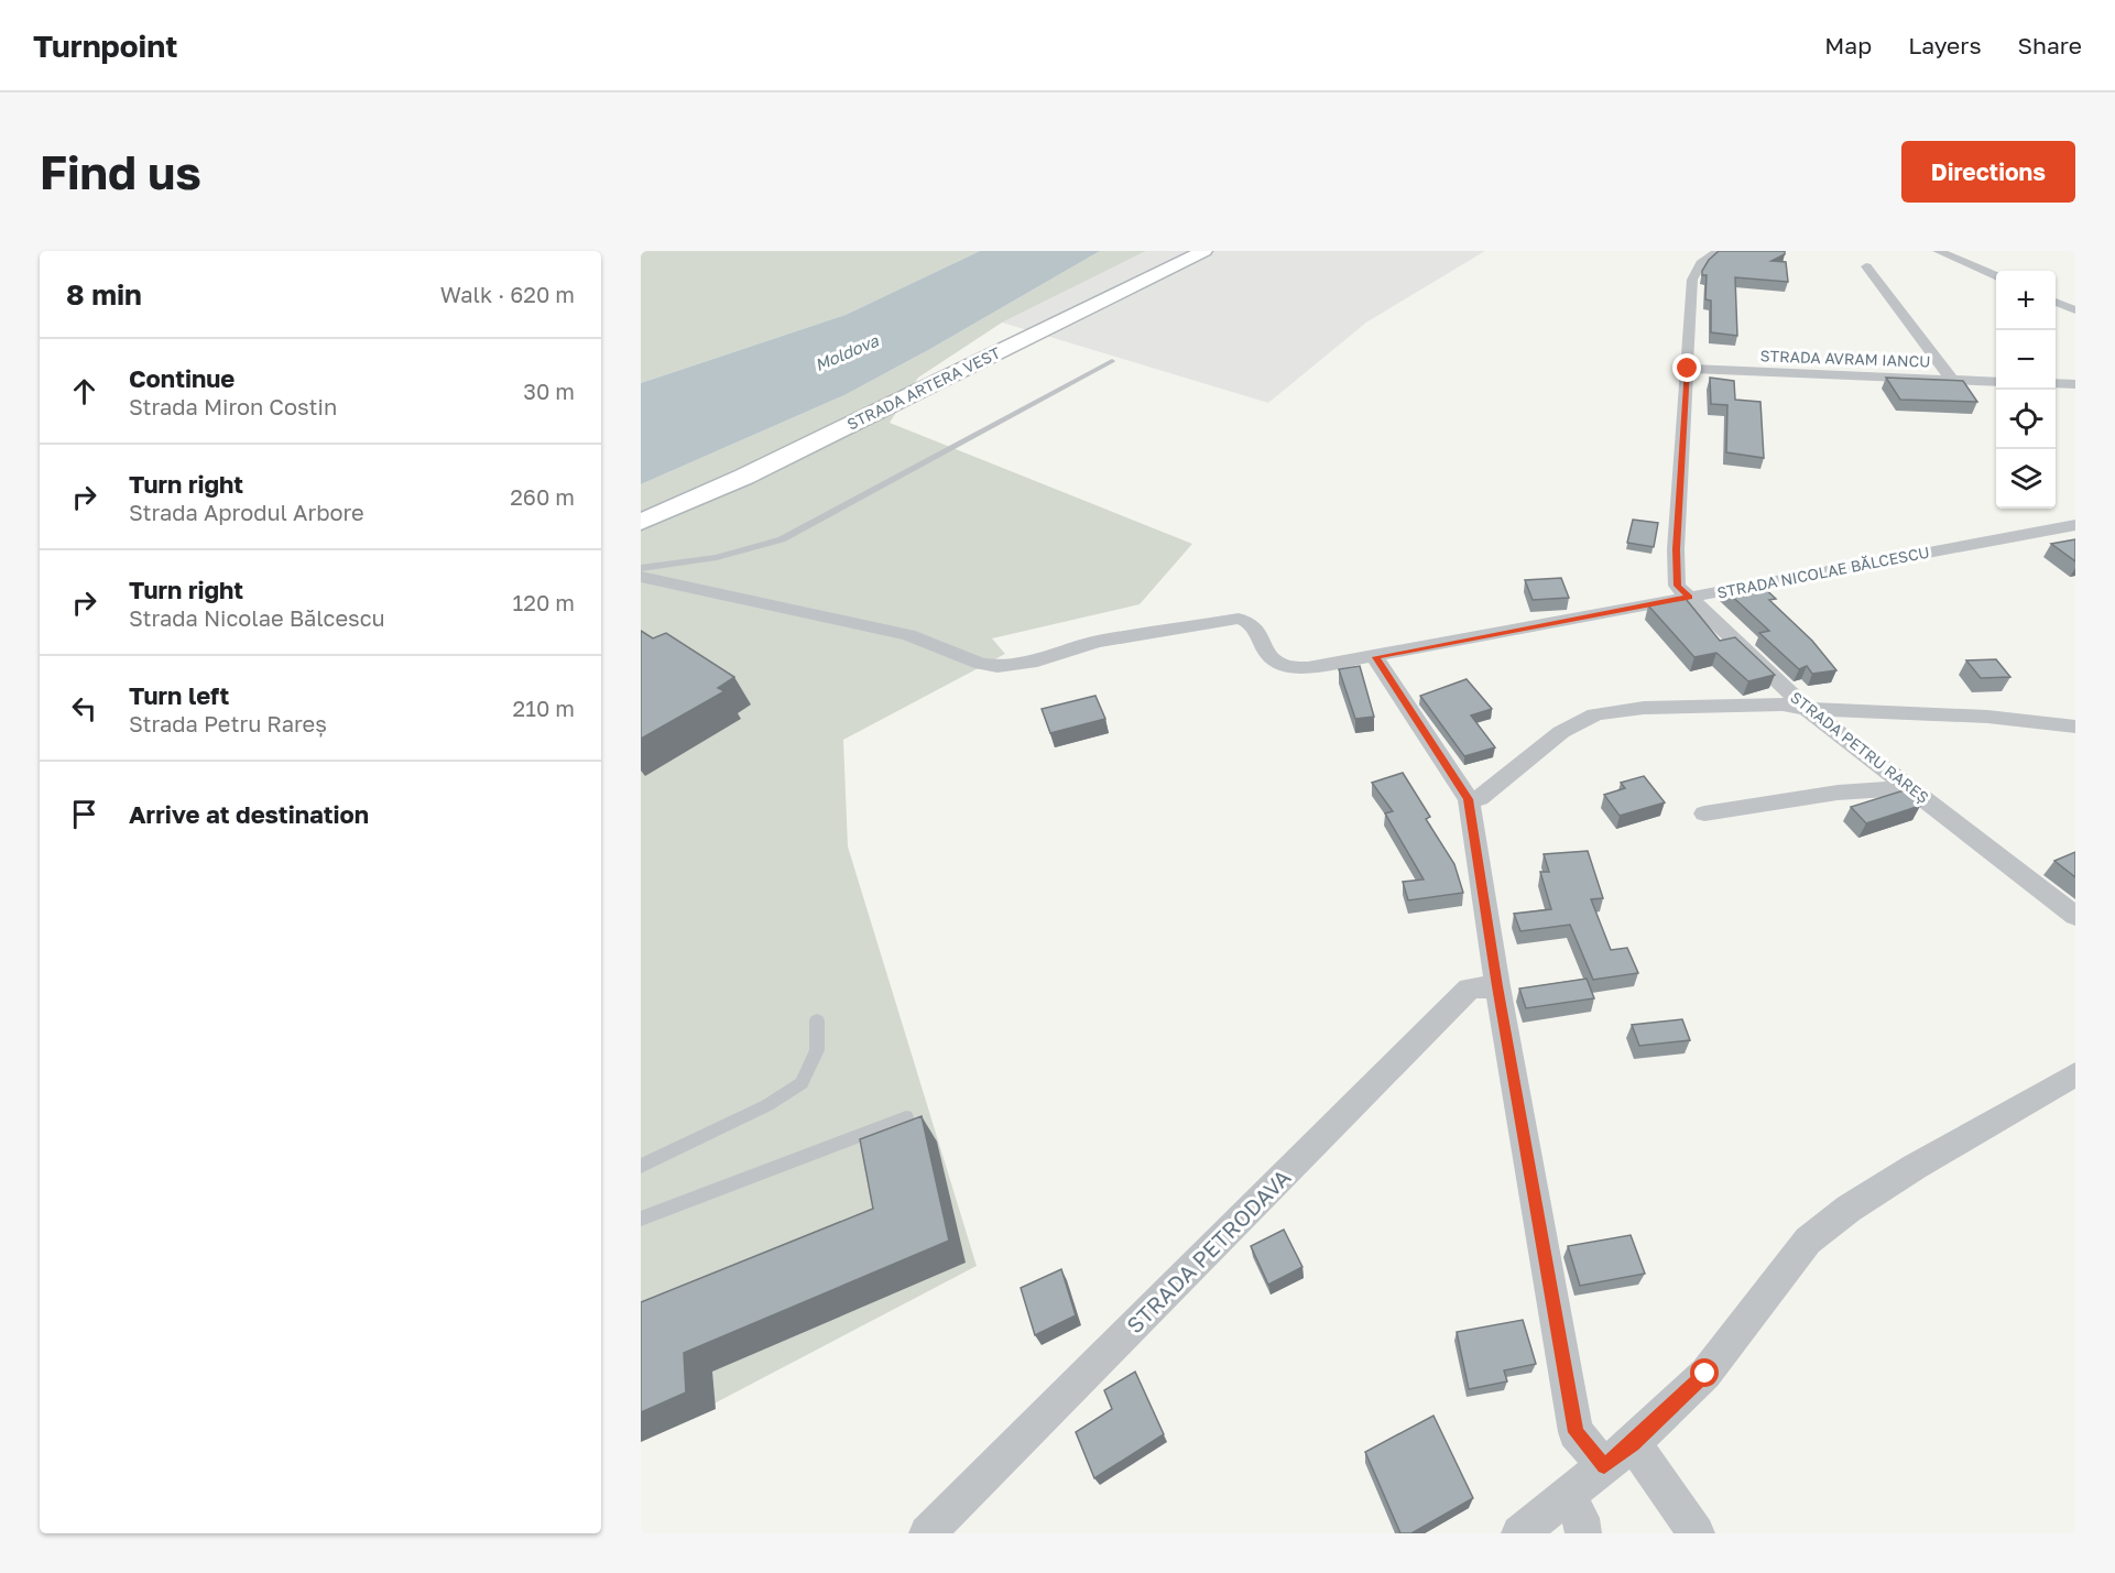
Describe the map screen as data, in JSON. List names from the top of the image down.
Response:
{
  "streets": {
    "main road": ["STRADA ARTERA VEST"],
    "street": [
      "STRADA AVRAM IANCU",
      "STRADA NICOLAE BĂLCESCU",
      "STRADA PETRU RAREȘ",
      "STRADA PETRODAVA"
    ]
  },
  "crossings": [
    ["STRADA AVRAM IANCU", "STRADA PETRU RAREȘ"],
    ["STRADA NICOLAE BĂLCESCU", "STRADA PETRU RAREȘ"]
  ],
  "water": ["Moldova"],
  "page": {
    "header": "Turnpoint",
    "nav": ["Map", "Layers", "Share"],
    "buttons": "Directions",
    "title": "Find us",
    "heading": ["8 min", "Walk · 620 m"],
    "map_buttons": ["+", "−"],
    "list": [
      ["Continue", "Strada Miron Costin", "30 m"],
      ["Turn right", "Strada Aprodul Arbore", "260 m"],
      ["Turn right", "Strada Nicolae Bălcescu", "120 m"],
      ["Turn left", "Strada Petru Rareș", "210 m"],
      "Arrive at destination"
    ]
  }
}
